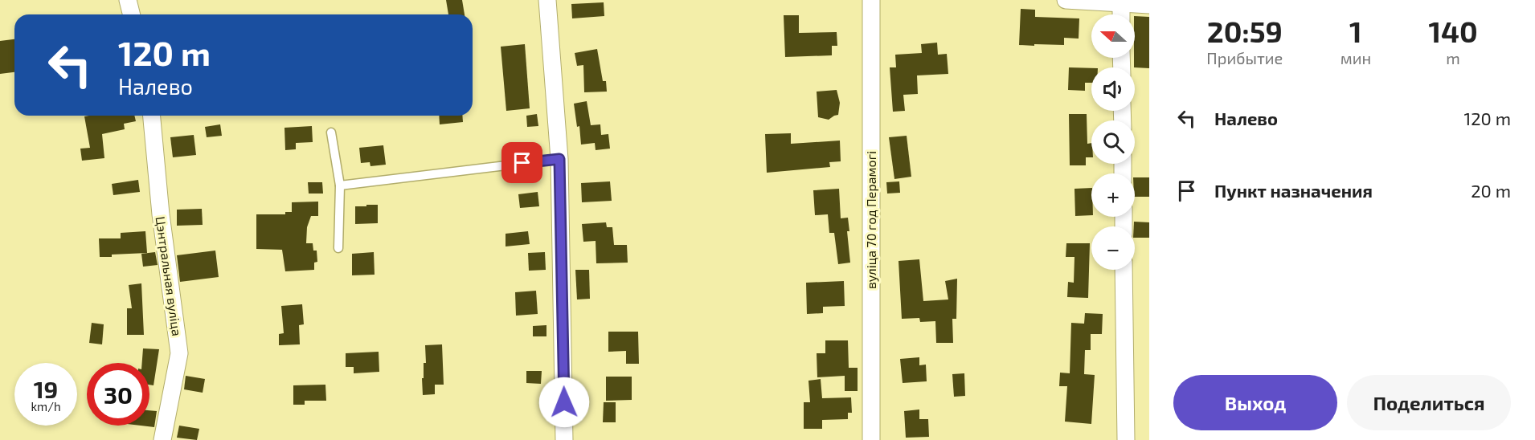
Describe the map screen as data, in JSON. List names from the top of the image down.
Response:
{
  "streets": {
    "street": ["вуліца 70 год Перамогі", "Цэнтральная вуліца"]
  },
  "north": "left",
  "page": {
    "eta": [
      "20:59",
      "Прибытие",
      "1",
      "мин",
      "140",
      "m"
    ],
    "map_buttons": ["+", "−"],
    "turn": ["120 m", "Налево"],
    "list": [
      {
        "name": "Налево",
        "value": "120 m"
      },
      {
        "name": "Пункт назначения",
        "value": "20 m"
      }
    ],
    "speed": "19 km/h",
    "limit": "30",
    "buttons": ["Выход", "Поделиться"]
  }
}
